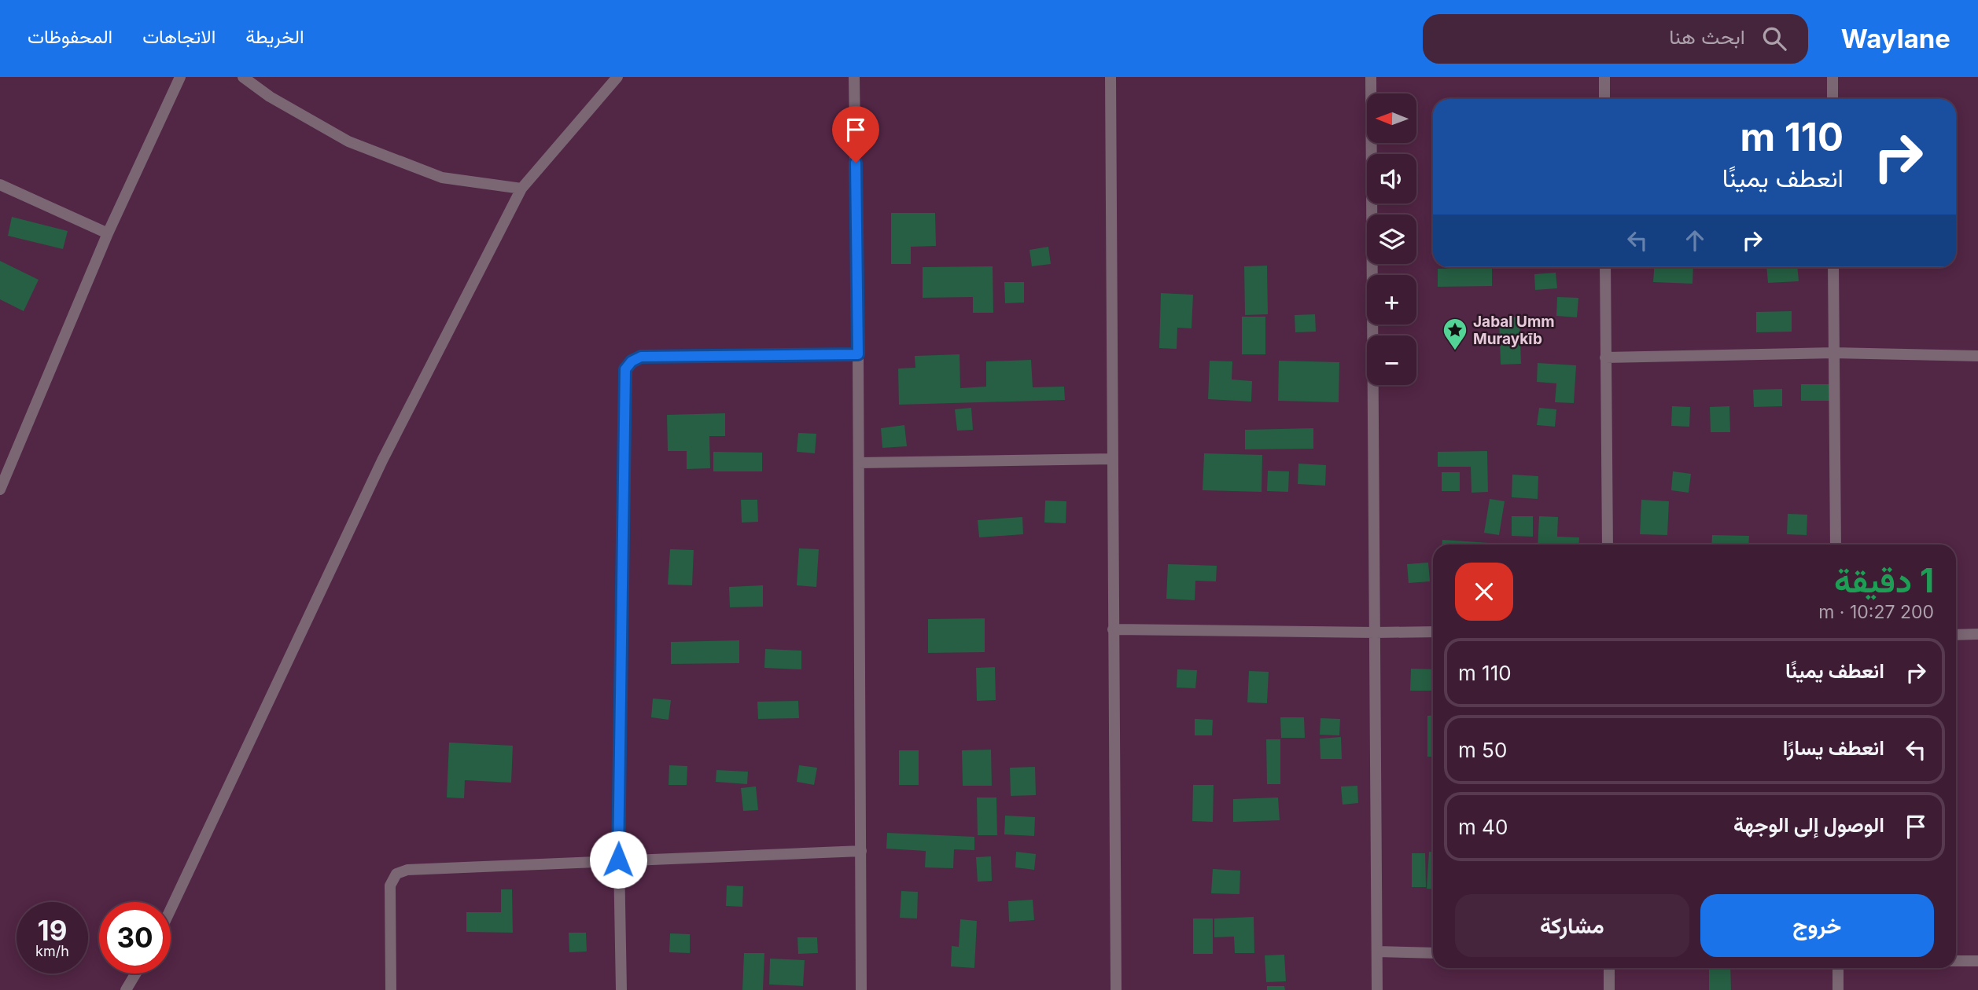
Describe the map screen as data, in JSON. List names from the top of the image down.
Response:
{
  "places": {
    "place": ["Jabal Umm Muraykīb"]
  },
  "north": "left",
  "page": {
    "header": "Waylane",
    "search": "ابحث هنا",
    "nav": ["الخريطة", "الاتجاهات", "المحفوظات"],
    "map_buttons": ["+", "−"],
    "turn": ["110 m", "انعطف يمينًا"],
    "heading": ["1 دقيقة", "200 m · 10:27"],
    "list": [
      {
        "name": "انعطف يمينًا",
        "value": "110 m"
      },
      {
        "name": "انعطف يسارًا",
        "value": "50 m"
      },
      {
        "name": "الوصول إلى الوجهة",
        "value": "40 m"
      }
    ],
    "buttons": ["خروج", "مشاركة"],
    "speed": "19 km/h",
    "limit": "30"
  }
}
